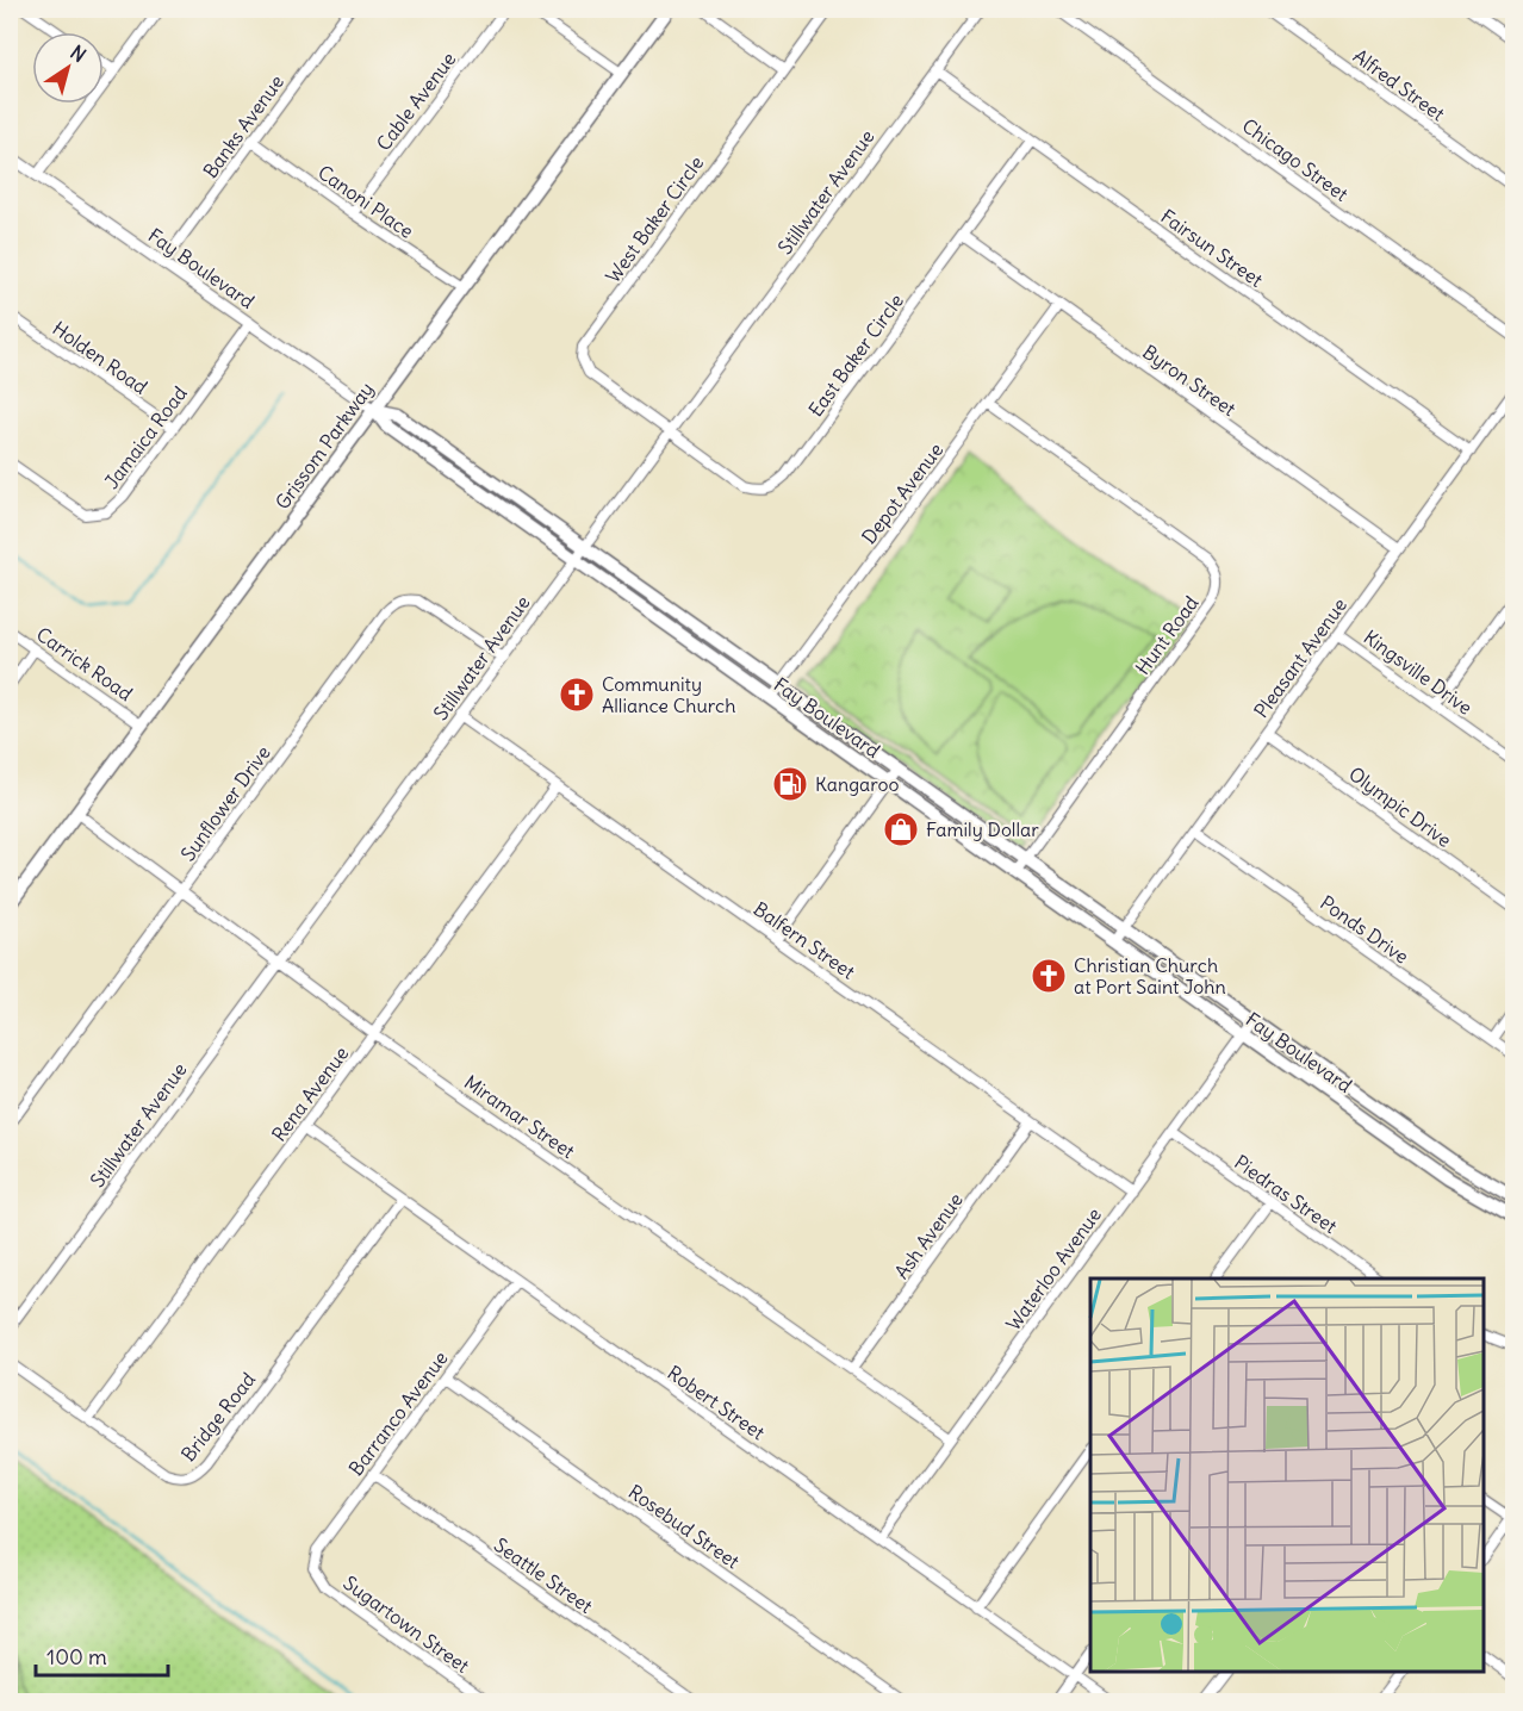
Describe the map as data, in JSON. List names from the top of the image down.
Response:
{
  "streets": {
    "main road": ["Fay Boulevard", "Grissom Parkway"],
    "street": [
      "Alfred Street",
      "Cable Avenue",
      "Banks Avenue",
      "Chicago Street",
      "Stillwater Avenue",
      "Canoni Place",
      "West Baker Circle",
      "Fairsun Street",
      "East Baker Circle",
      "Holden Road",
      "Byron Street",
      "Jamaica Road",
      "Depot Avenue",
      "Hunt Road",
      "Pleasant Avenue",
      "Carrick Road",
      "Kingsville Drive",
      "Sunflower Drive",
      "Olympic Drive",
      "Ponds Drive",
      "Balfern Street",
      "Rena Avenue",
      "Miramar Street",
      "Piedras Street",
      "Ash Avenue",
      "Waterloo Avenue",
      "Robert Street",
      "Barranco Avenue",
      "Bridge Road",
      "Rosebud Street",
      "Seattle Street",
      "Sugartown Street"
    ]
  },
  "crossings": [
    ["Cable Avenue", "Canoni Place"],
    ["Banks Avenue", "Canoni Place"],
    ["Banks Avenue", "Fay Boulevard"],
    ["Stillwater Avenue", "West Baker Circle"],
    ["Stillwater Avenue", "Fairsun Street"],
    ["Stillwater Avenue", "Fay Boulevard"],
    ["Stillwater Avenue", "East Baker Circle"],
    ["Stillwater Avenue", "Sunflower Drive"],
    ["Stillwater Avenue", "Balfern Street"],
    ["Stillwater Avenue", "Miramar Street"],
    ["Canoni Place", "Grissom Parkway"],
    ["West Baker Circle", "East Baker Circle"],
    ["Fairsun Street", "East Baker Circle"],
    ["Fairsun Street", "Pleasant Avenue"],
    ["Fay Boulevard", "Jamaica Road"],
    ["Fay Boulevard", "Grissom Parkway"],
    ["Fay Boulevard", "Depot Avenue"],
    ["Fay Boulevard", "Hunt Road"],
    ["Fay Boulevard", "Pleasant Avenue"],
    ["Fay Boulevard", "Waterloo Avenue"],
    ["East Baker Circle", "Byron Street"],
    ["Holden Road", "Jamaica Road"],
    ["Byron Street", "Depot Avenue"],
    ["Byron Street", "Pleasant Avenue"],
    ["Grissom Parkway", "Carrick Road"],
    ["Grissom Parkway", "Miramar Street"],
    ["Depot Avenue", "Hunt Road"],
    ["Pleasant Avenue", "Kingsville Drive"],
    ["Pleasant Avenue", "Olympic Drive"],
    ["Pleasant Avenue", "Ponds Drive"],
    ["Sunflower Drive", "Miramar Street"],
    ["Balfern Street", "Rena Avenue"],
    ["Balfern Street", "Ash Avenue"],
    ["Balfern Street", "Waterloo Avenue"],
    ["Rena Avenue", "Miramar Street"],
    ["Rena Avenue", "Robert Street"],
    ["Rena Avenue", "Bridge Road"],
    ["Miramar Street", "Ash Avenue"],
    ["Miramar Street", "Waterloo Avenue"],
    ["Piedras Street", "Waterloo Avenue"],
    ["Waterloo Avenue", "Robert Street"],
    ["Robert Street", "Barranco Avenue"],
    ["Robert Street", "Bridge Road"],
    ["Barranco Avenue", "Rosebud Street"],
    ["Barranco Avenue", "Seattle Street"],
    ["Barranco Avenue", "Sugartown Street"]
  ],
  "places": {
    "church": ["Community Alliance Church", "Christian Church at Port Saint John"],
    "fuel station": ["Kangaroo"],
    "shop": ["Family Dollar"]
  },
  "scale_bar": "100 m",
  "north": "top right"
}
